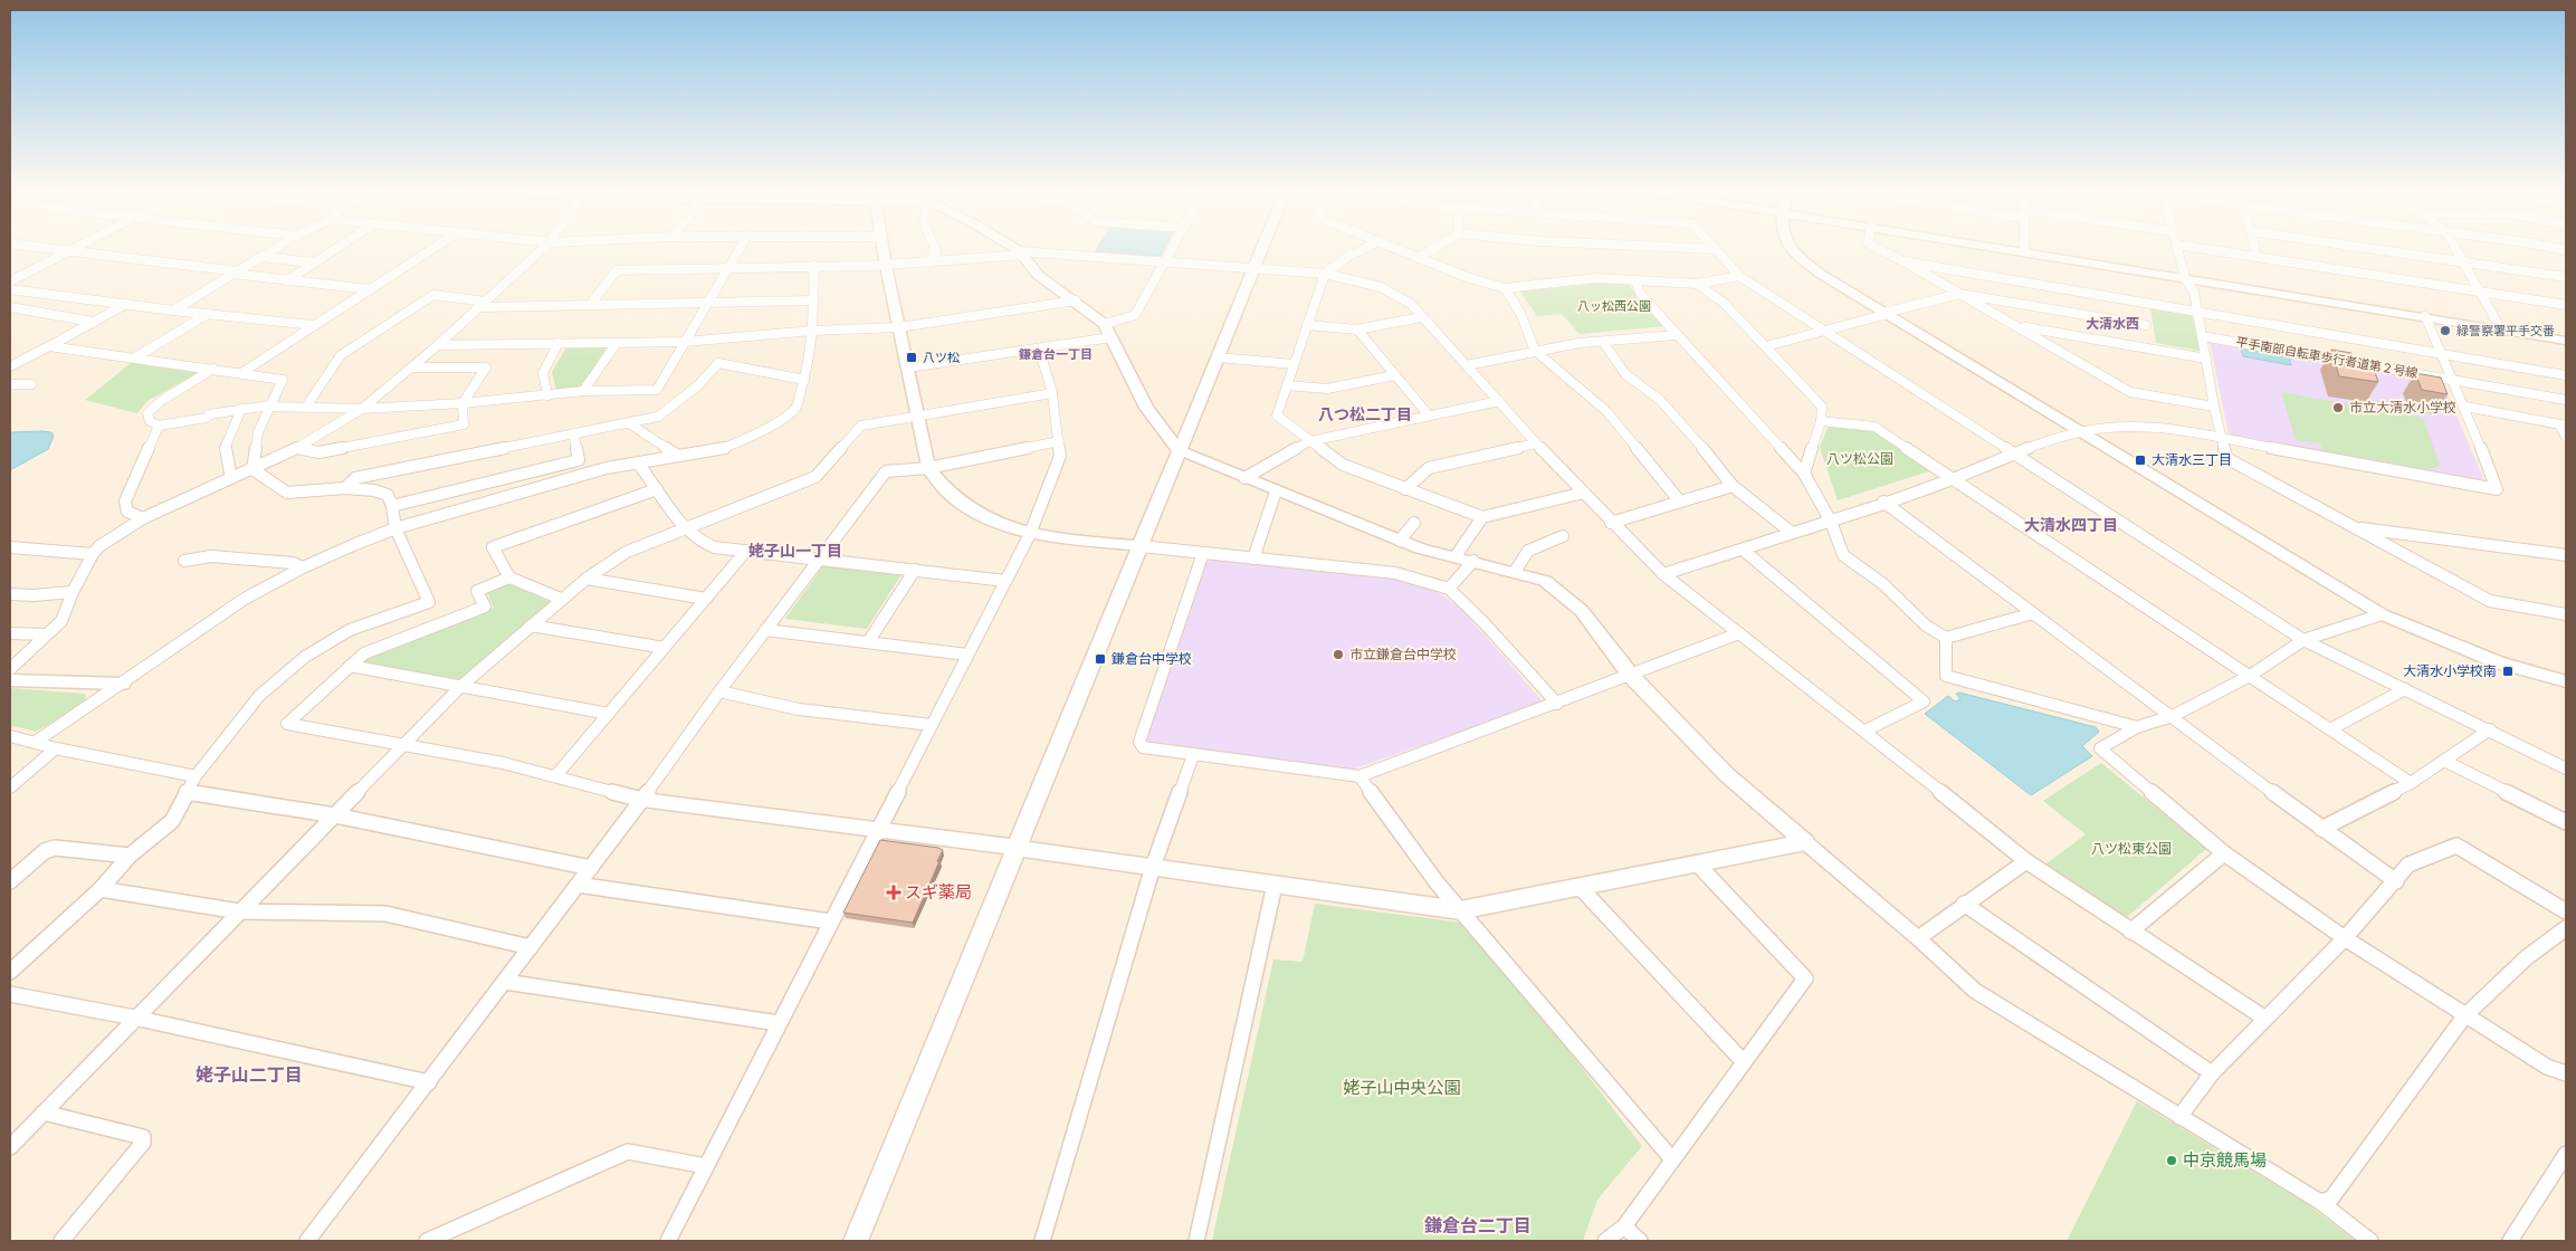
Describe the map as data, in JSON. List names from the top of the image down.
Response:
{
  "streets": {
    "street": ["平手南部自転車歩行者道第２号線"]
  },
  "districts": [
    "大清水西",
    "鎌倉台一丁目",
    "八つ松二丁目",
    "大清水四丁目",
    "姥子山一丁目",
    "姥子山二丁目",
    "鎌倉台二丁目"
  ],
  "parks": [
    "八ッ松西公園",
    "八ツ松公園",
    "八ツ松東公園",
    "姥子山中央公園"
  ],
  "places": {
    "other": [
      "緑警察署平手交番",
      "市立大清水小学校",
      "市立鎌倉台中学校",
      "中京競馬場"
    ],
    "transit": [
      "八ツ松",
      "大清水三丁目",
      "鎌倉台中学校",
      "大清水小学校南"
    ],
    "health": ["スギ薬局"]
  }
}
